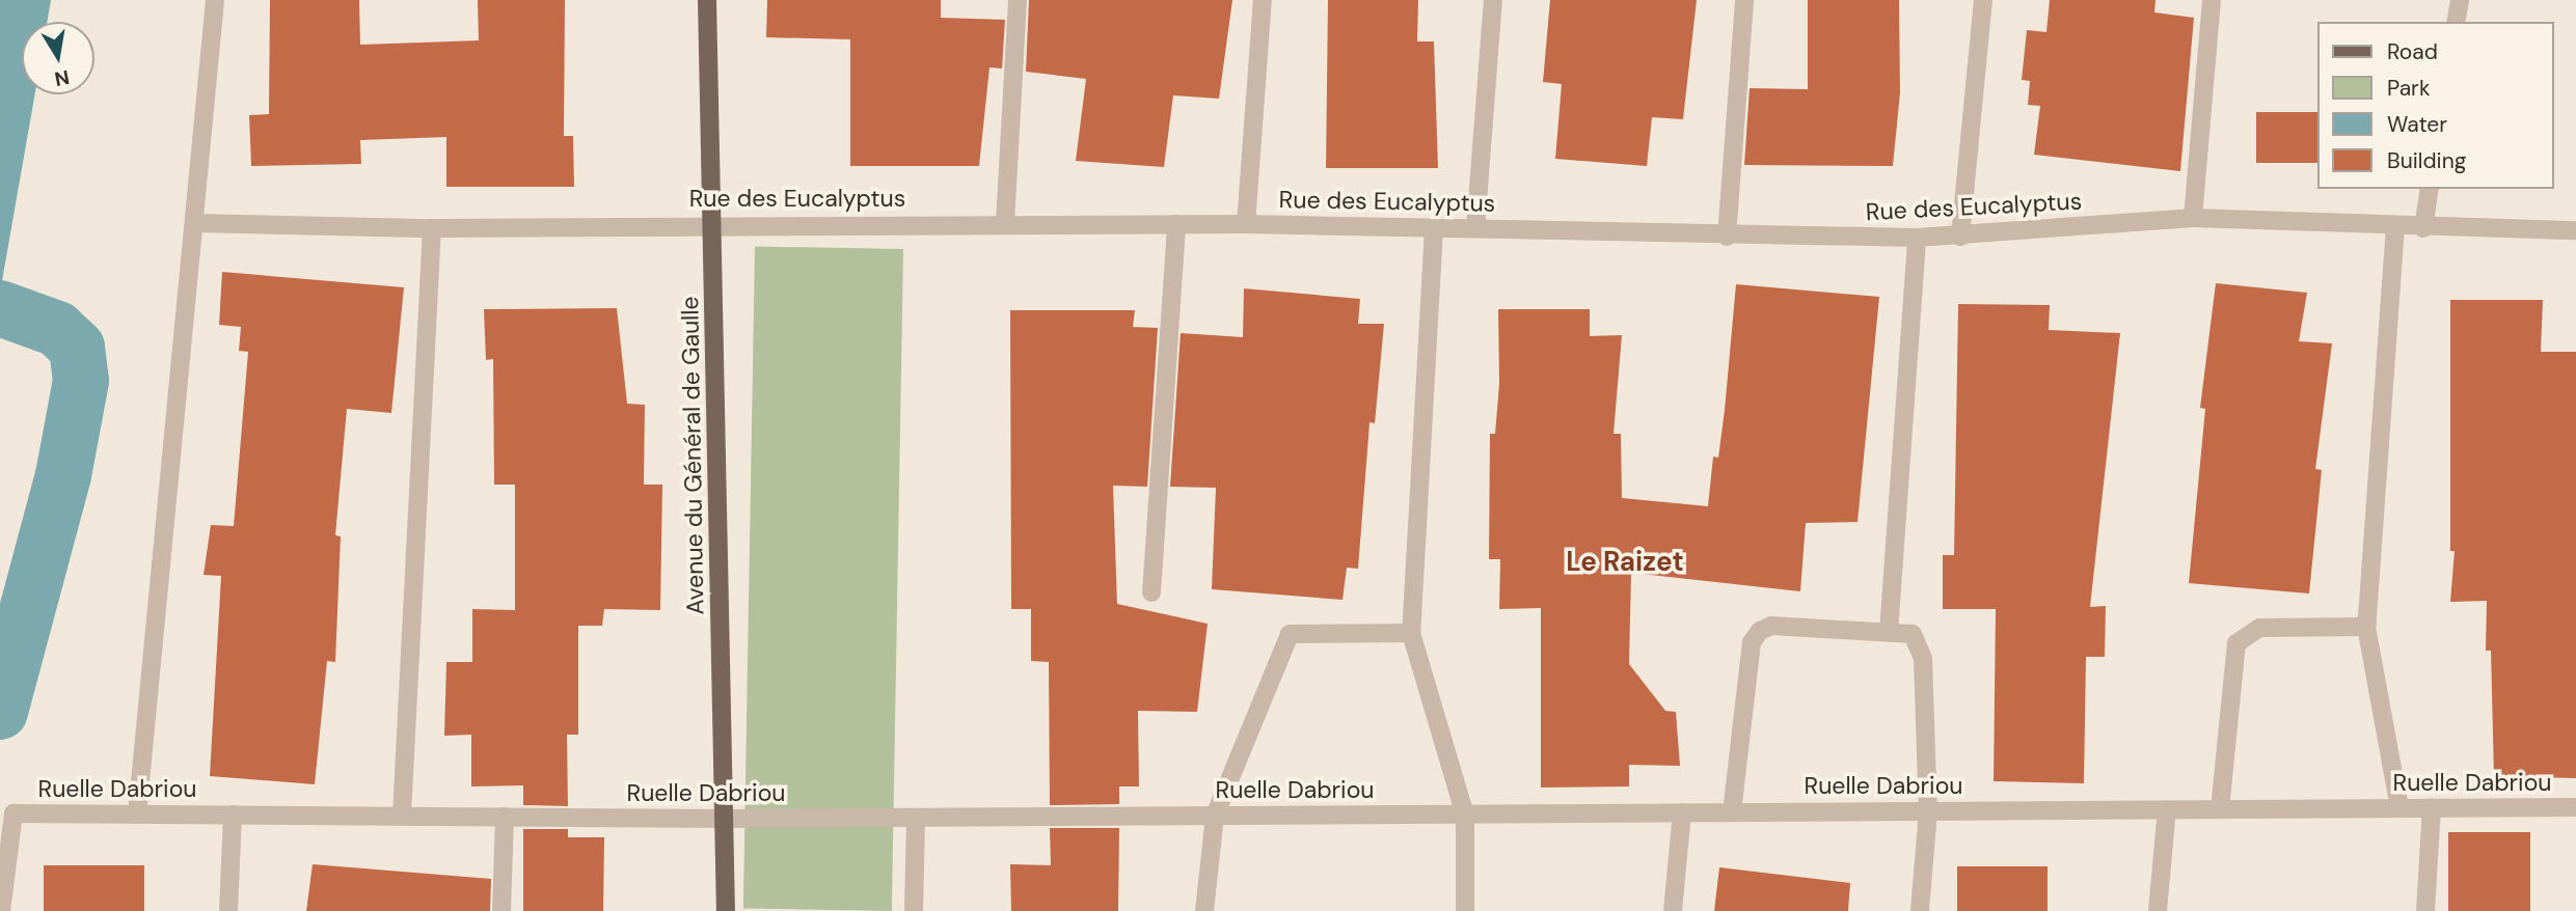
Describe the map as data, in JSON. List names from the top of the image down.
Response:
{
  "streets": {
    "main road": ["Avenue du Général de Gaulle"],
    "street": ["Rue des Eucalyptus", "Ruelle Dabriou"]
  },
  "crossings": [
    ["Rue des Eucalyptus", "Avenue du Général de Gaulle"],
    ["Avenue du Général de Gaulle", "Ruelle Dabriou"]
  ],
  "districts": ["Le Raizet"],
  "legend": [
    "Road",
    "Park",
    "Water",
    "Building"
  ],
  "north": "bottom"
}
